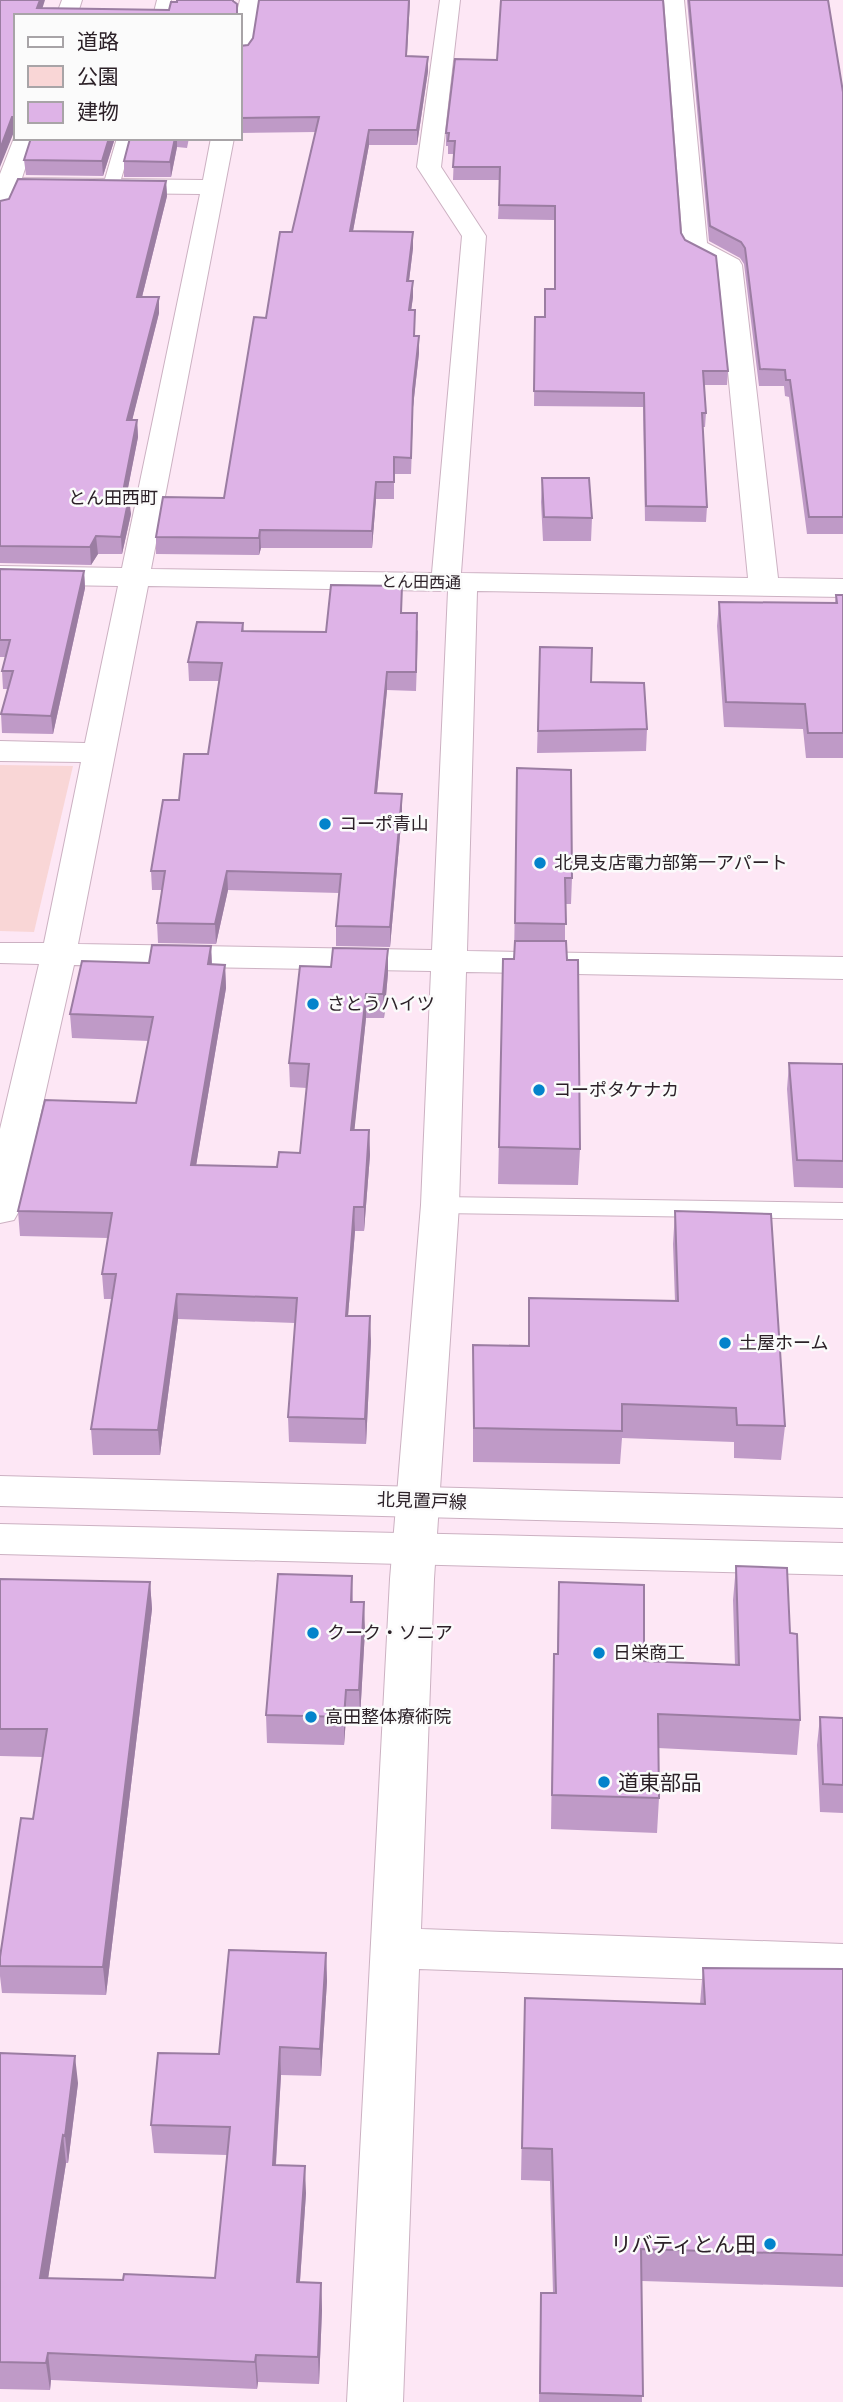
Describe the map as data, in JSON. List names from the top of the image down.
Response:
{
  "streets": {
    "street": ["とん田西通", "北見置戸線"]
  },
  "districts": ["とん田西町"],
  "places": [
    "コーポ青山",
    "北見支店電力部第一アパート",
    "さとうハイツ",
    "コーポタケナカ",
    "土屋ホーム",
    "クーク・ソニア",
    "日栄商工",
    "高田整体療術院",
    "道東部品",
    "リバティとん田"
  ],
  "legend": ["道路", "公園", "建物"]
}
